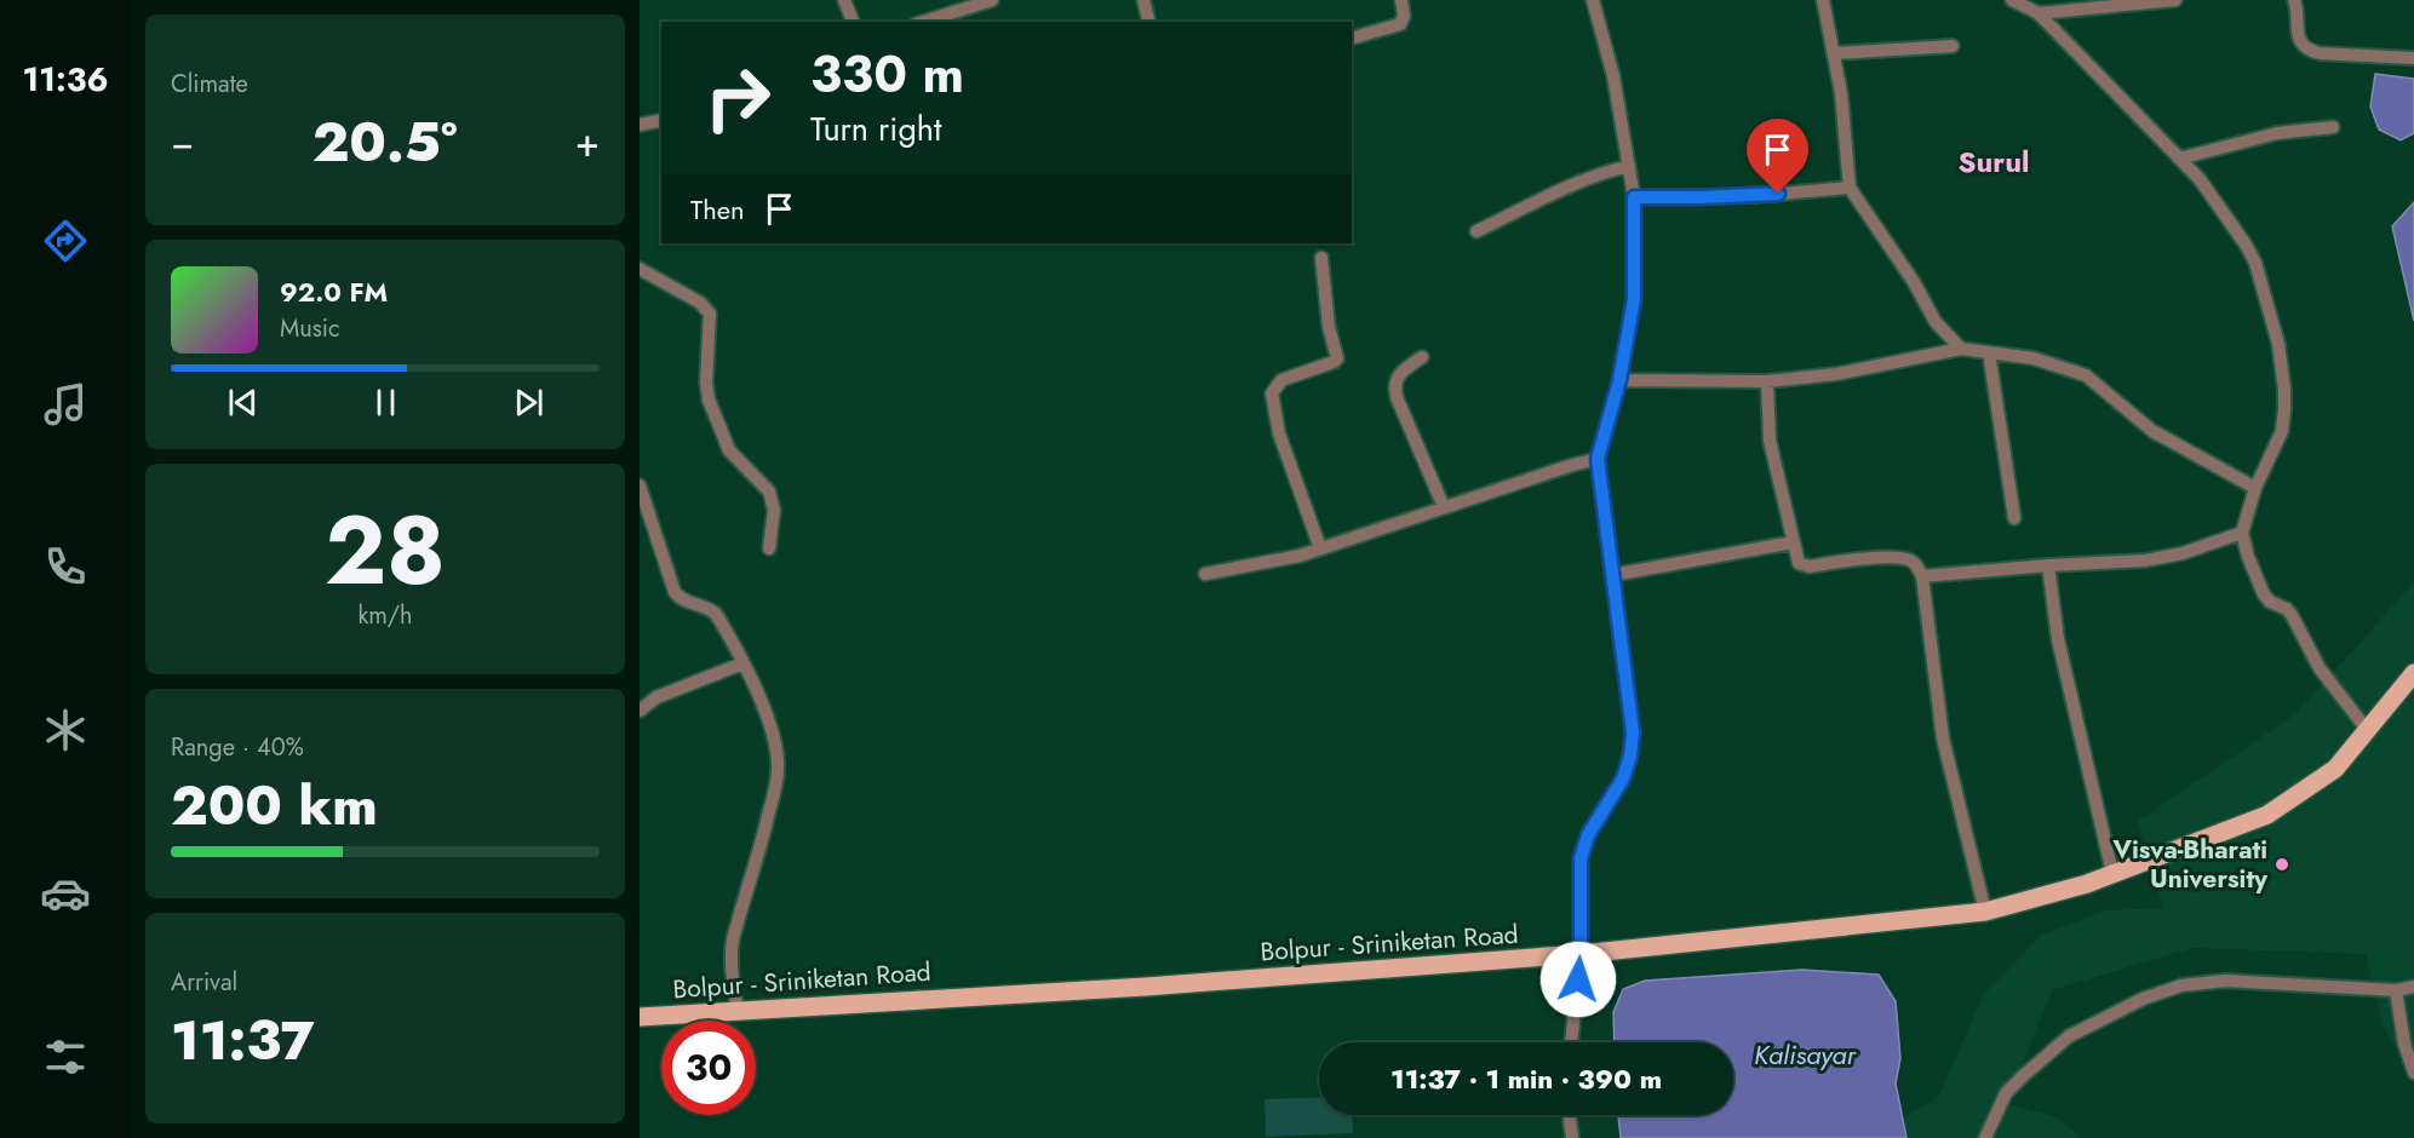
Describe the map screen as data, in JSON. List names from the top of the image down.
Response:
{
  "streets": {
    "main road": ["Bolpur - Sriniketan Road"]
  },
  "districts": ["Surul"],
  "water": ["Kalisayar"],
  "places": ["Visva-Bharati University"],
  "page": {
    "tabs": "11:36",
    "tile": [
      "Climate",
      ["28", "km/h"],
      ["Range · 40%", "200 km"],
      ["Arrival", "11:37"]
    ],
    "turn": ["330 m", "Turn right"],
    "heat": ["−", "20.5°", "+"],
    "then": "Then",
    "song": ["92.0 FM", "Music"],
    "limit": "30",
    "trip": "11:37 · 1 min · 390 m"
  }
}
